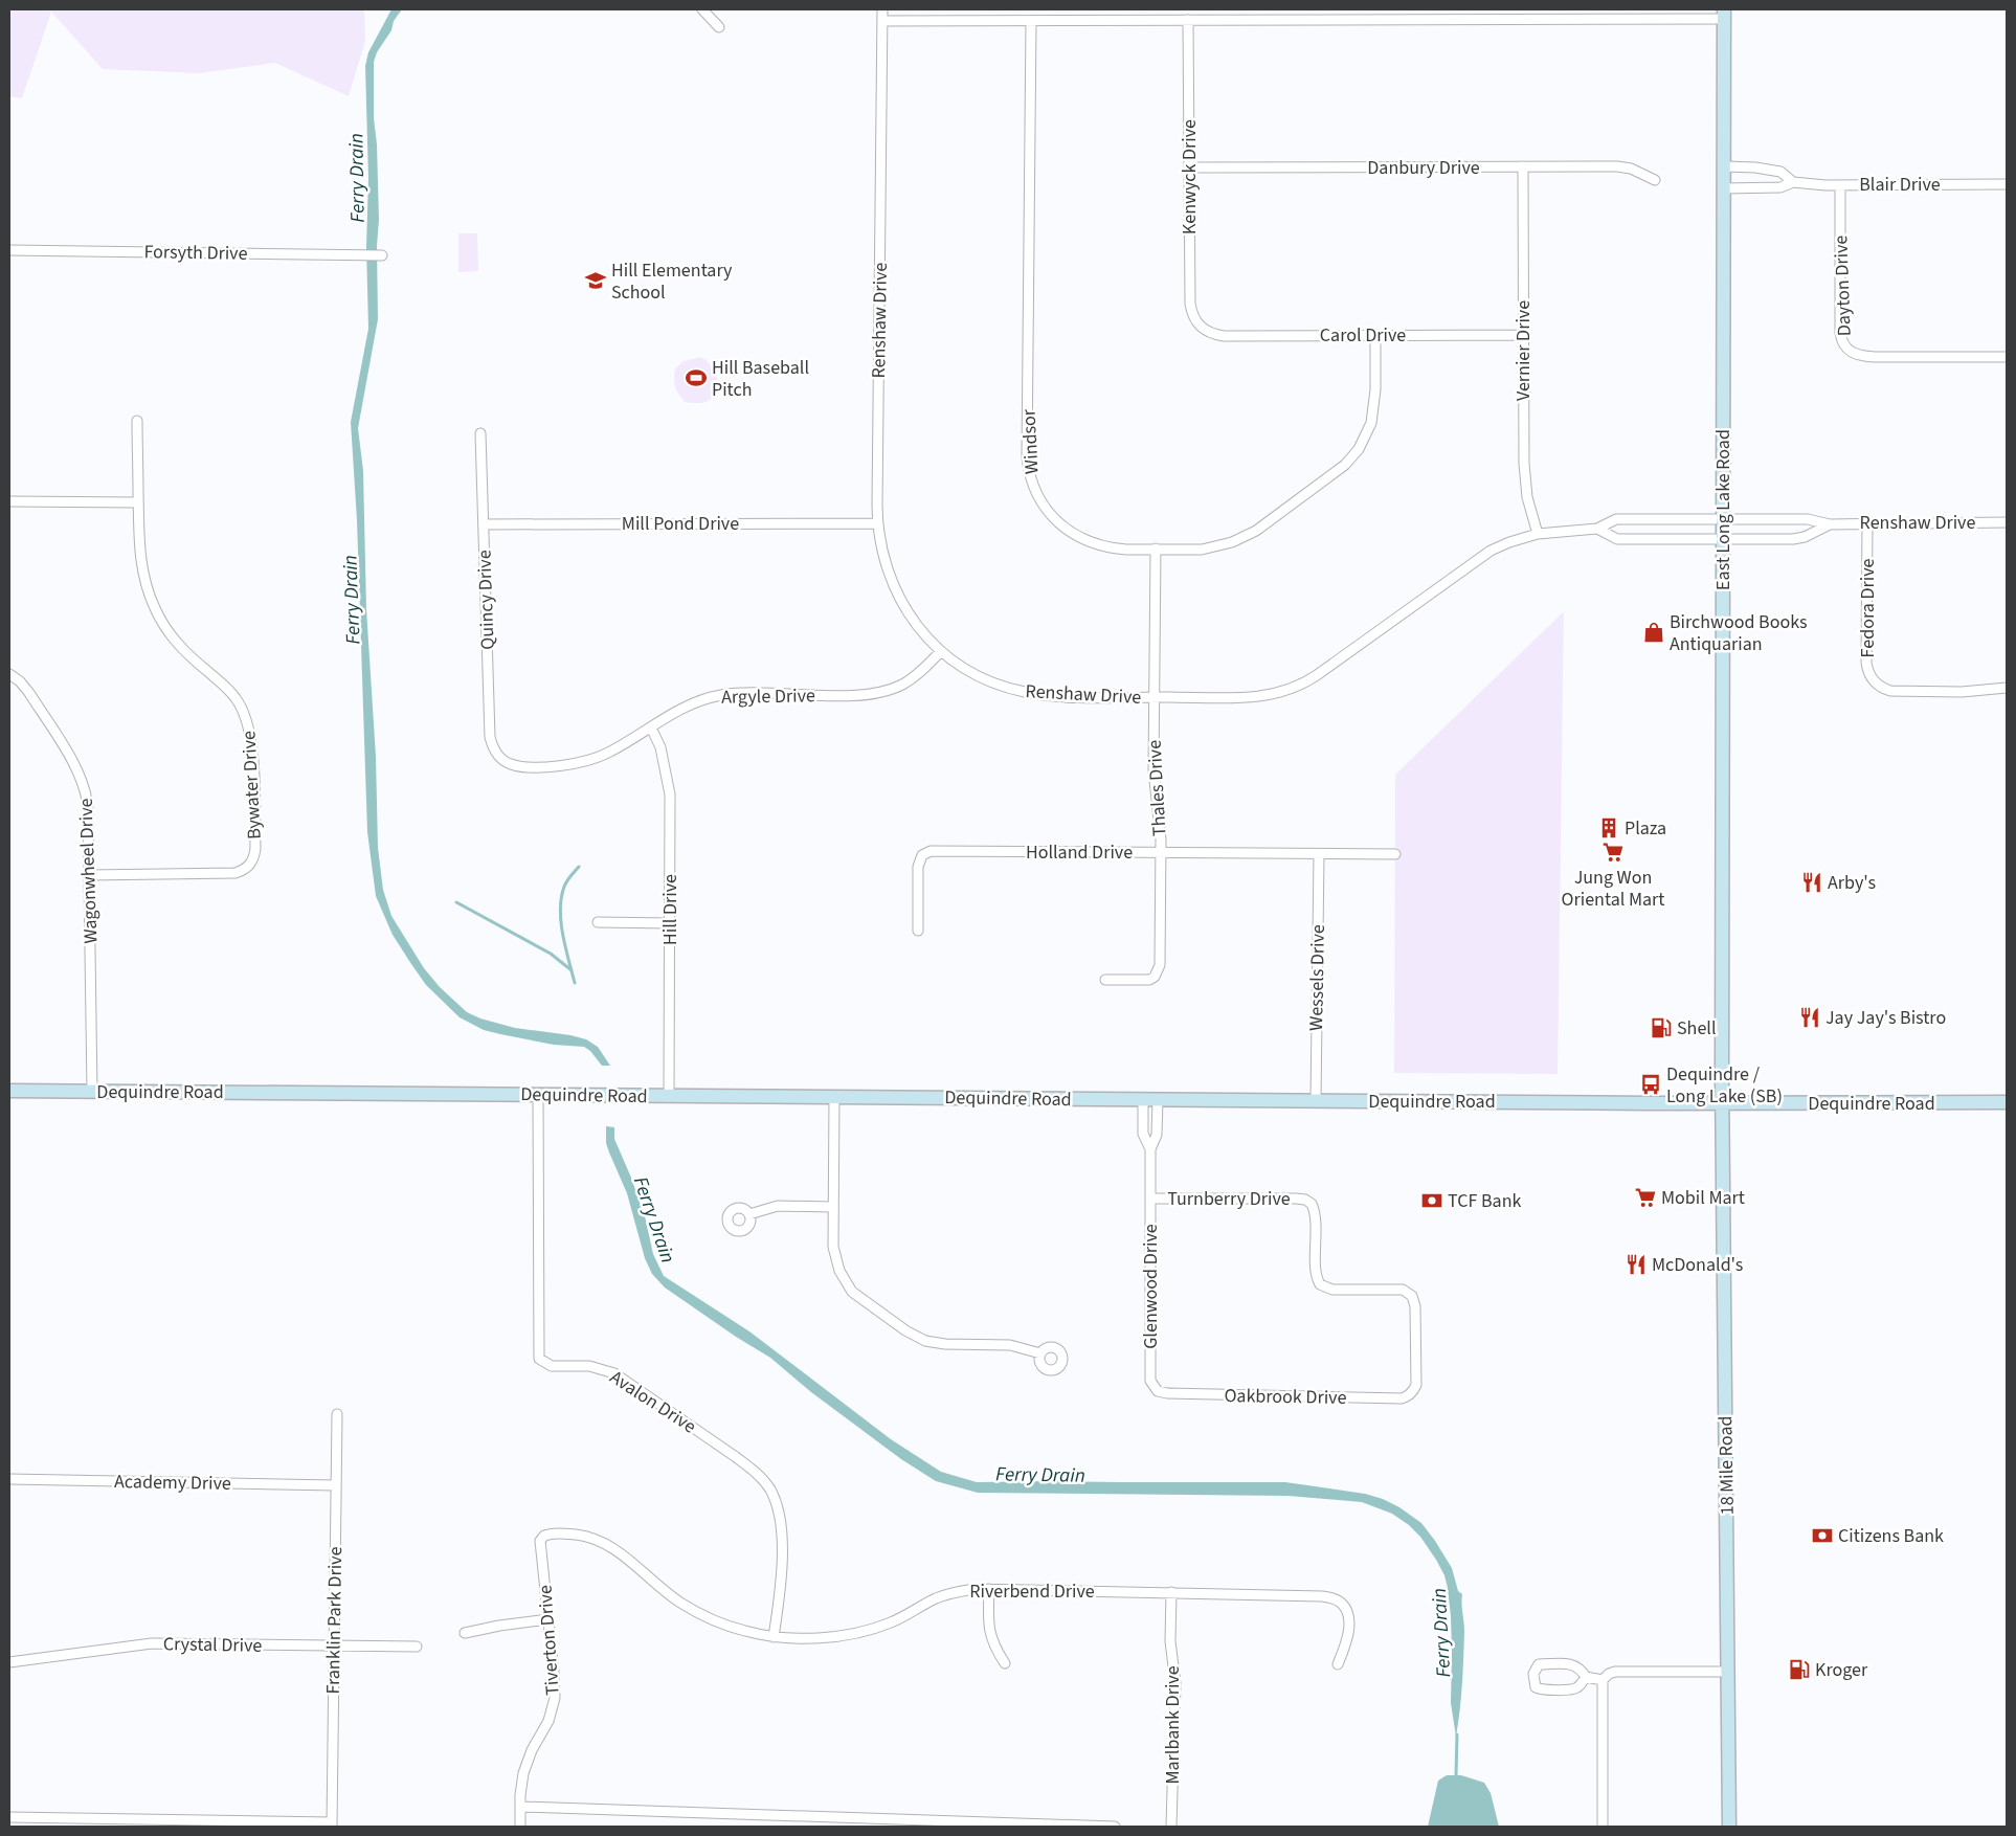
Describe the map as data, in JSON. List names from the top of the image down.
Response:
{
  "streets": {
    "main road": ["East Long Lake Road", "Dequindre Road", "18 Mile Road"],
    "street": [
      "Danbury Drive",
      "Kenwyck Drive",
      "Blair Drive",
      "Forsyth Drive",
      "Dayton Drive",
      "Renshaw Drive",
      "Carol Drive",
      "Vernier Drive",
      "Windsor",
      "Mill Pond Drive",
      "Quincy Drive",
      "Fedora Drive",
      "Argyle Drive",
      "Bywater Drive",
      "Thales Drive",
      "Holland Drive",
      "Wagonwheel Drive",
      "Hill Drive",
      "Wessels Drive",
      "Turnberry Drive",
      "Glenwood Drive",
      "Oakbrook Drive",
      "Avalon Drive",
      "Academy Drive",
      "Riverbend Drive",
      "Franklin Park Drive",
      "Tiverton Drive",
      "Crystal Drive",
      "Marlbank Drive"
    ]
  },
  "crossings": [
    ["Danbury Drive", "Kenwyck Drive"],
    ["Danbury Drive", "Vernier Drive"],
    ["Kenwyck Drive", "Carol Drive"],
    ["Blair Drive", "Dayton Drive"],
    ["Blair Drive", "East Long Lake Road"],
    ["Renshaw Drive", "Vernier Drive"],
    ["Renshaw Drive", "East Long Lake Road"],
    ["Renshaw Drive", "Mill Pond Drive"],
    ["Renshaw Drive", "Fedora Drive"],
    ["Renshaw Drive", "Argyle Drive"],
    ["Renshaw Drive", "Thales Drive"],
    ["Carol Drive", "Vernier Drive"],
    ["Carol Drive", "Windsor"],
    ["Windsor", "Thales Drive"],
    ["East Long Lake Road", "Dequindre Road"],
    ["East Long Lake Road", "18 Mile Road"],
    ["Mill Pond Drive", "Quincy Drive"],
    ["Quincy Drive", "Argyle Drive"],
    ["Argyle Drive", "Hill Drive"],
    ["Bywater Drive", "Wagonwheel Drive"],
    ["Thales Drive", "Holland Drive"],
    ["Holland Drive", "Wessels Drive"],
    ["Wagonwheel Drive", "Dequindre Road"],
    ["Hill Drive", "Dequindre Road"],
    ["Wessels Drive", "Dequindre Road"],
    ["Dequindre Road", "Glenwood Drive"],
    ["Dequindre Road", "Avalon Drive"],
    ["Dequindre Road", "18 Mile Road"],
    ["Turnberry Drive", "Glenwood Drive"],
    ["Turnberry Drive", "Oakbrook Drive"],
    ["Glenwood Drive", "Oakbrook Drive"],
    ["Avalon Drive", "Riverbend Drive"],
    ["Academy Drive", "Franklin Park Drive"],
    ["Riverbend Drive", "Tiverton Drive"],
    ["Riverbend Drive", "Marlbank Drive"],
    ["Franklin Park Drive", "Crystal Drive"]
  ],
  "water": ["Ferry Drain"],
  "places": {
    "school or university": ["Hill Elementary School"],
    "sports": ["Hill Baseball Pitch"],
    "shop": ["Birchwood Books Antiquarian"],
    "building": ["Plaza"],
    "supermarket": ["Jung Won Oriental Mart", "Mobil Mart"],
    "restaurant": ["Arby's", "Jay Jay's Bistro", "McDonald's"],
    "fuel station": ["Shell", "Kroger"],
    "bus stop": ["Dequindre / Long Lake (SB)"],
    "bank": ["TCF Bank", "Citizens Bank"]
  }
}
